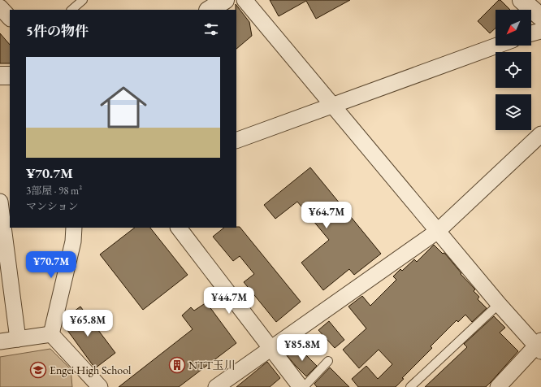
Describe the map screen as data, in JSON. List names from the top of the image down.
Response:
{
  "places": {
    "building": ["NTT玉川"],
    "school or university": ["Engei High School"]
  },
  "north": "bottom left",
  "page": {
    "heading": "5件の物件",
    "list": [
      {
        "name": "¥70.7M",
        "note": "3部屋 · 98 m² · マンション"
      }
    ],
    "price": [
      "¥64.7M",
      "¥70.7M",
      "¥44.7M",
      "¥65.8M",
      "¥85.8M"
    ]
  }
}
